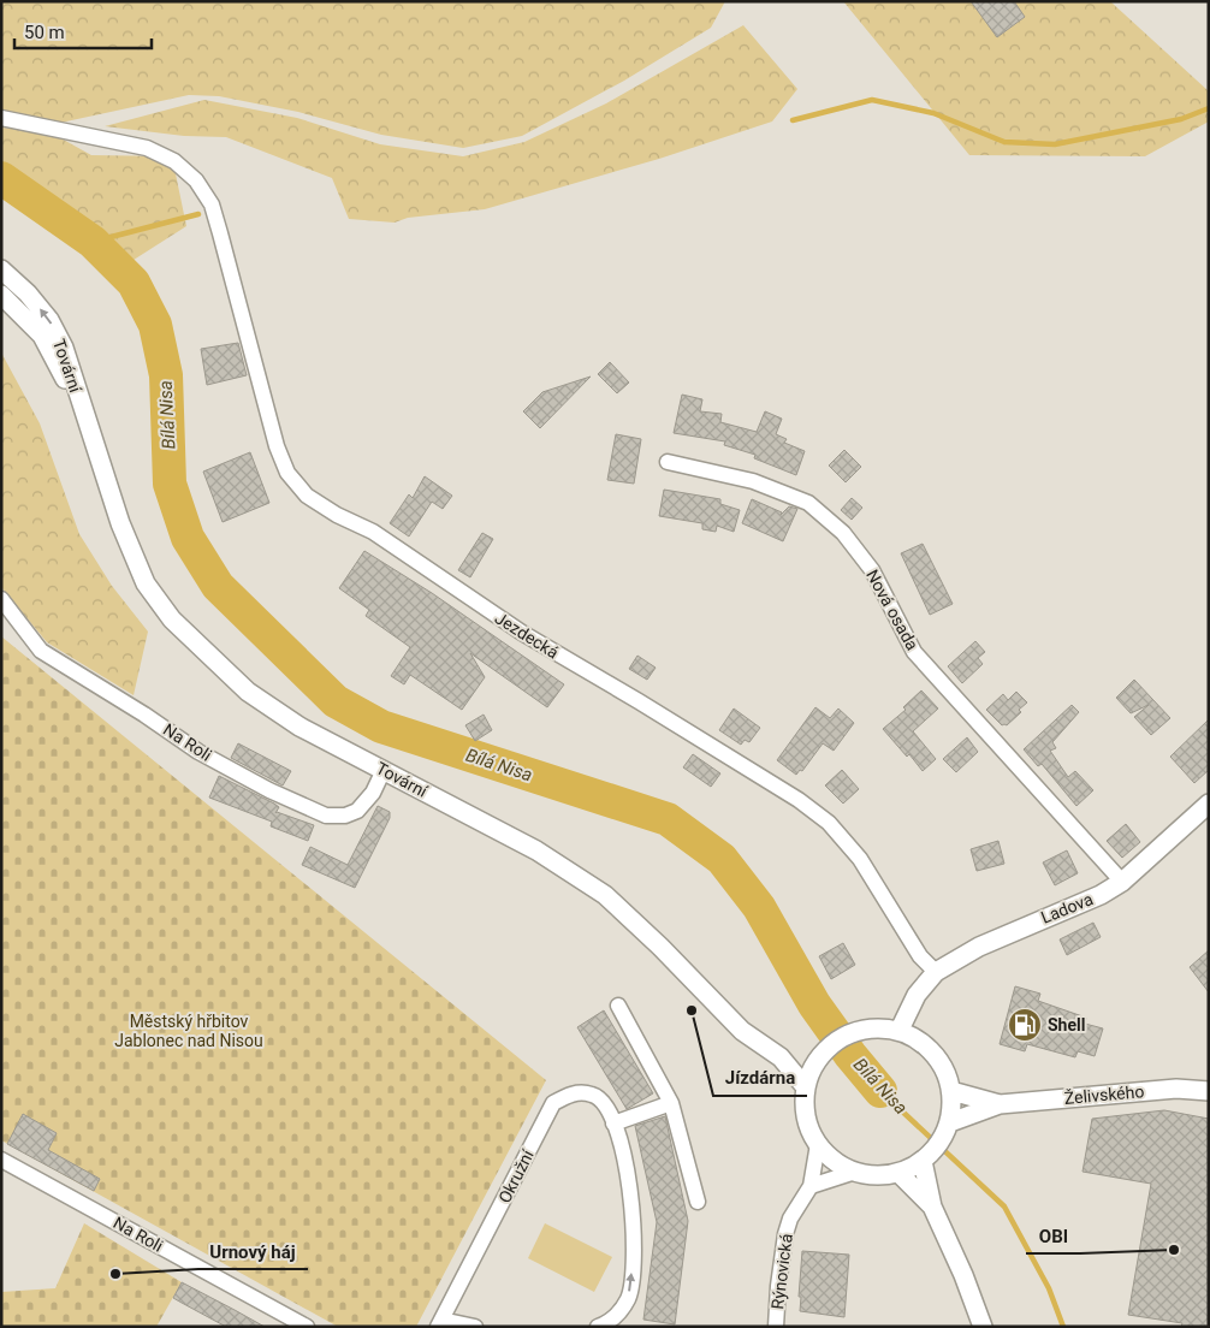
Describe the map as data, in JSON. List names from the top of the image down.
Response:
{
  "streets": {
    "street": [
      "Tovární",
      "Nová osada",
      "Jezdecká",
      "Na Roli",
      "Ladova",
      "Želivského",
      "Okružní",
      "Rýnovická"
    ]
  },
  "crossings": [
    ["Tovární", "Na Roli"],
    ["Tovární", "Ladova"],
    ["Tovární", "Želivského"],
    ["Tovární", "Rýnovická"],
    ["Nová osada", "Ladova"],
    ["Jezdecká", "Ladova"],
    ["Ladova", "Želivského"],
    ["Ladova", "Rýnovická"],
    ["Želivského", "Rýnovická"]
  ],
  "water": ["Bílá Nisa"],
  "parks": ["Městský hřbitov Jablonec nad Nisou"],
  "places": {
    "other": ["Jízdárna", "OBI", "Urnový háj"],
    "fuel station": ["Shell"]
  },
  "scale_bar": "50 m"
}
